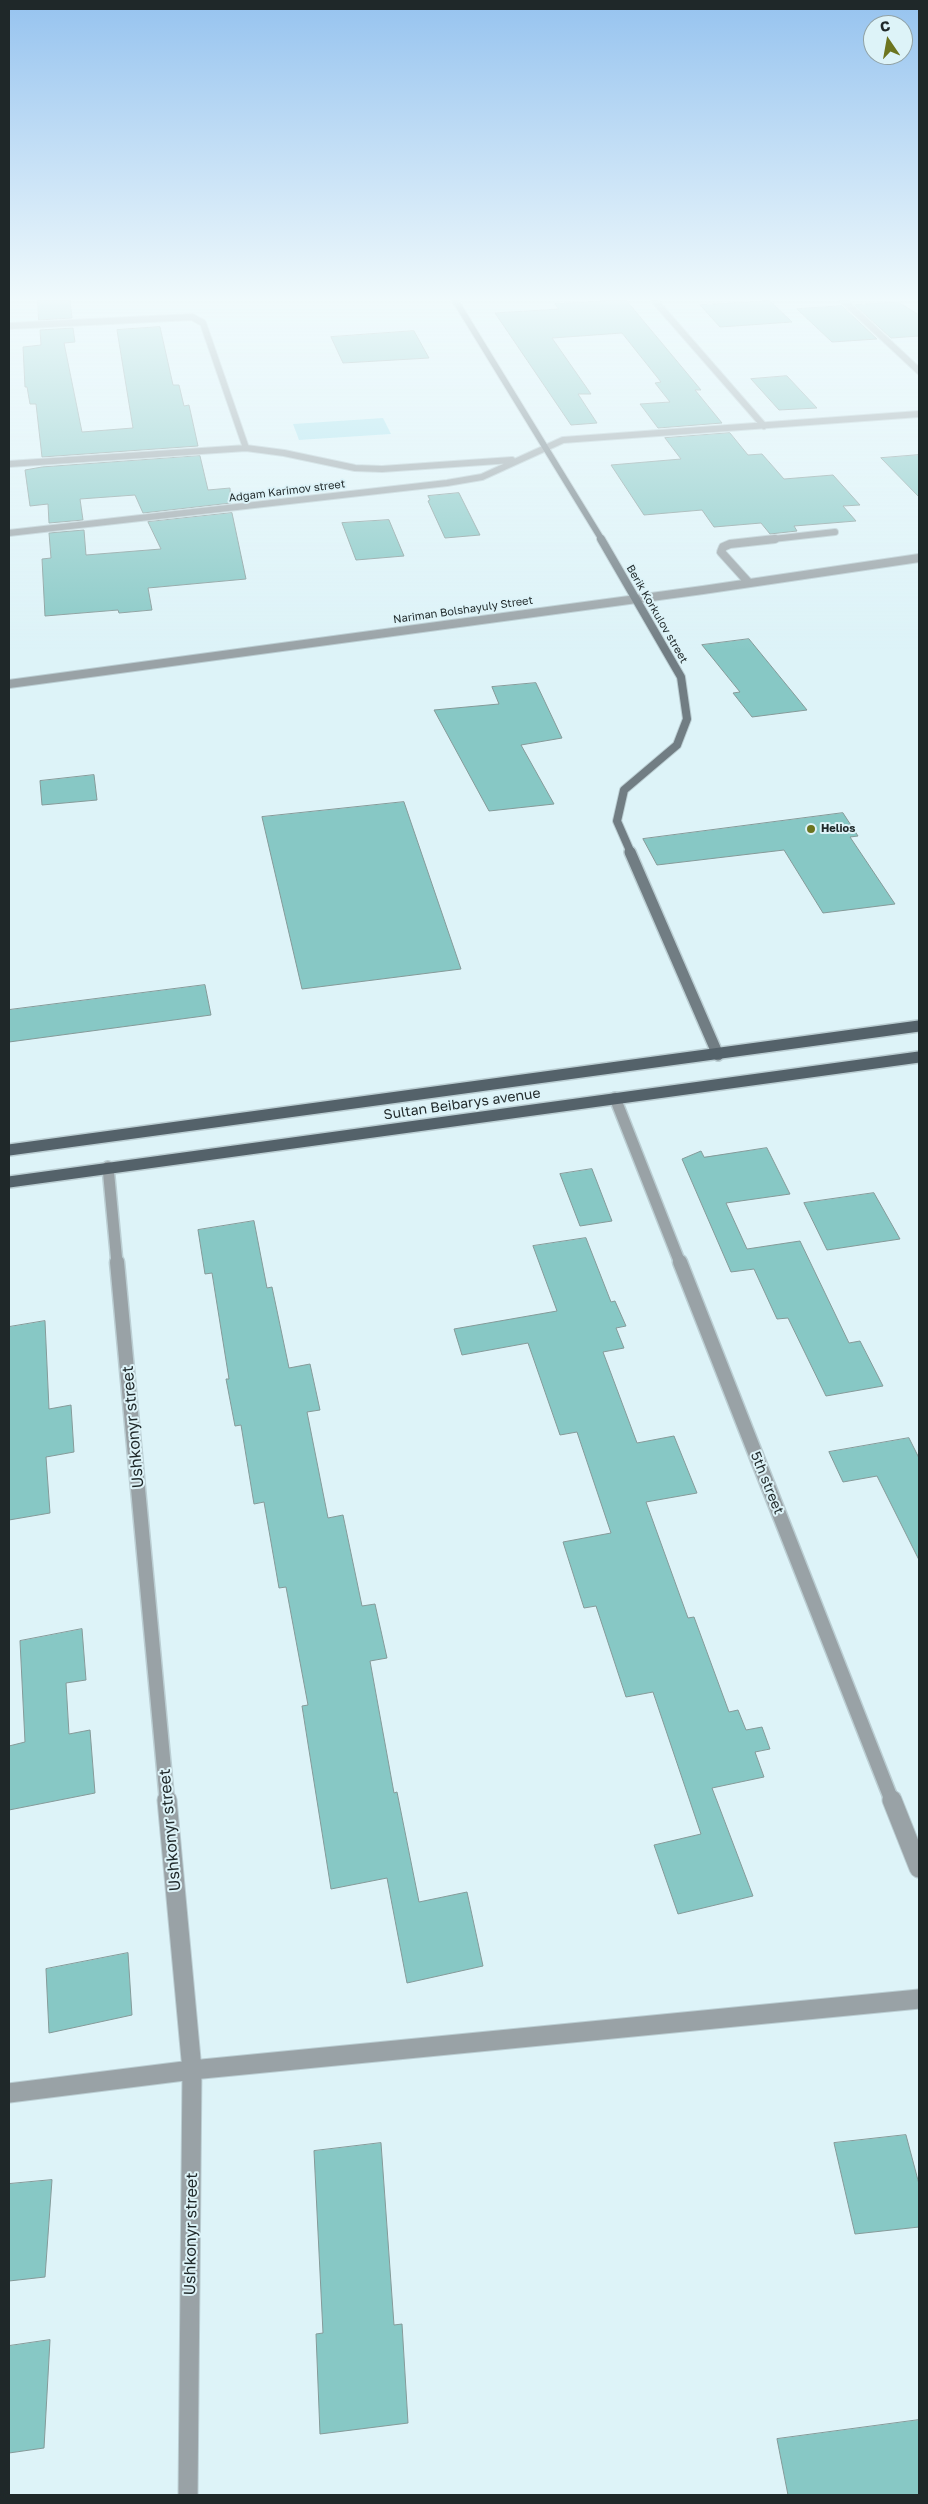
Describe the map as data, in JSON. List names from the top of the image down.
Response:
{
  "streets": {
    "main road": ["Sultan Beibarys avenue"],
    "street": [
      "Adgam Karimov street",
      "Nariman Bolshayuly Street",
      "Berik Korkulov street",
      "Ushkonyr street",
      "5th street"
    ]
  },
  "crossings": [
    ["Adgam Karimov street", "Berik Korkulov street"],
    ["Nariman Bolshayuly Street", "Berik Korkulov street"],
    ["Berik Korkulov street", "Sultan Beibarys avenue"],
    ["Sultan Beibarys avenue", "Ushkonyr street"],
    ["Sultan Beibarys avenue", "5th street"]
  ],
  "places": ["Helios"],
  "north": "top"
}
